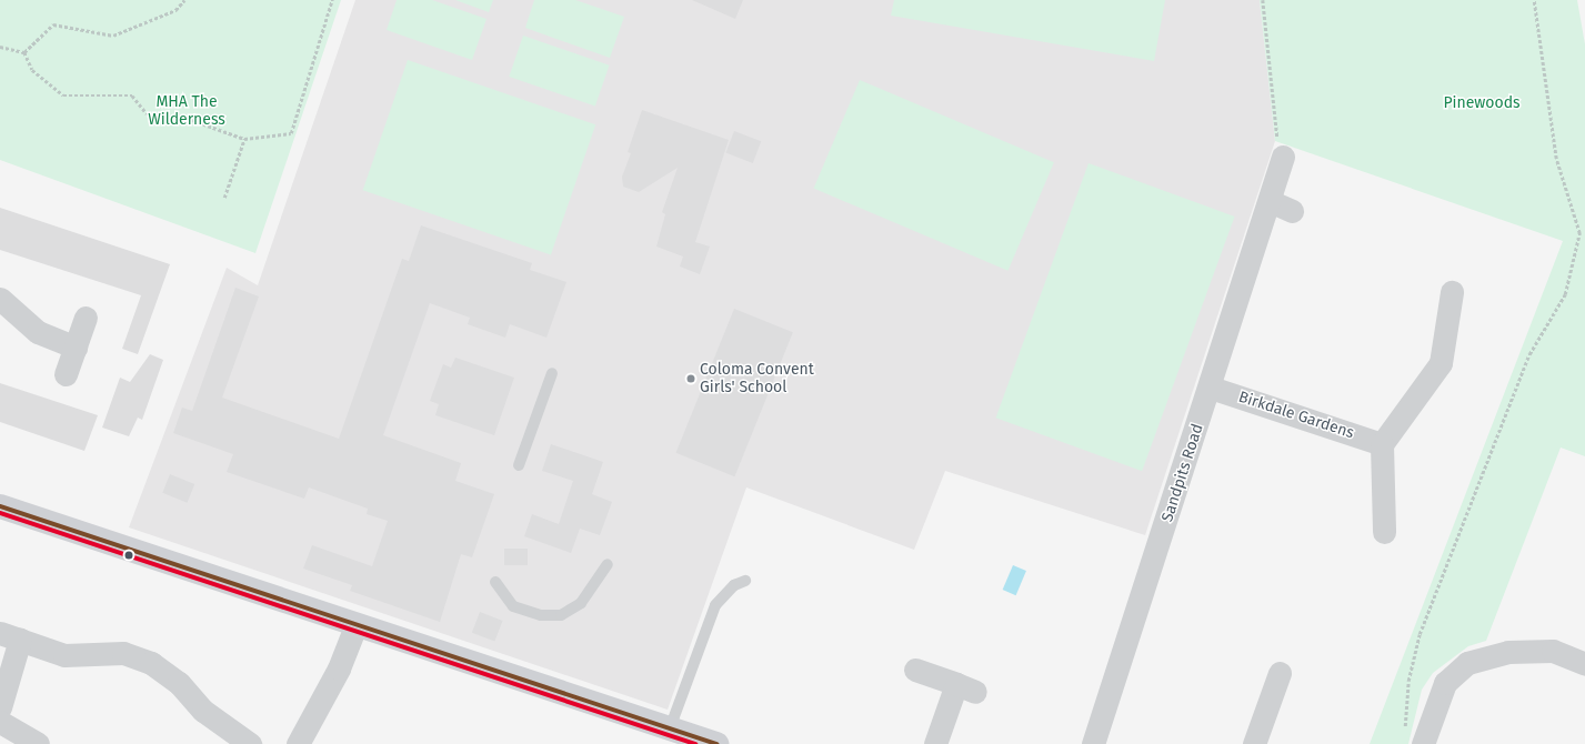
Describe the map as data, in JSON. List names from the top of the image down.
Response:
{
  "streets": {
    "street": ["Birkdale Gardens", "Sandpits Road"]
  },
  "crossings": [
    ["Birkdale Gardens", "Sandpits Road"]
  ],
  "parks": ["MHA The Wilderness", "Pinewoods"],
  "places": ["Coloma Convent Girls' School"]
}
